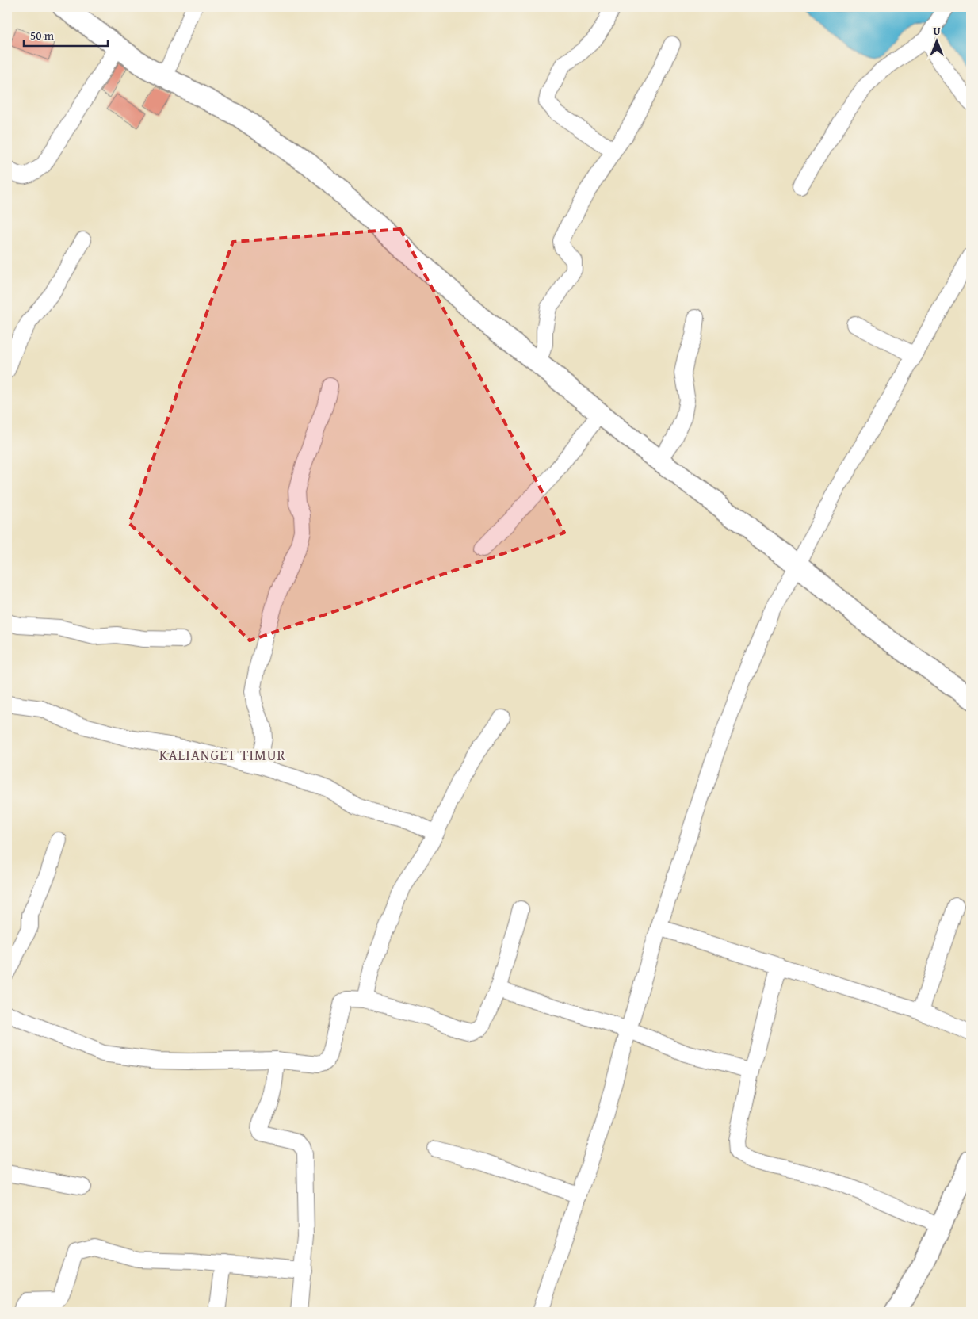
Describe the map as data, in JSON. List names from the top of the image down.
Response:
{
  "districts": ["KALIANGET TIMUR"],
  "scale_bar": "50 m",
  "north": "top"
}
